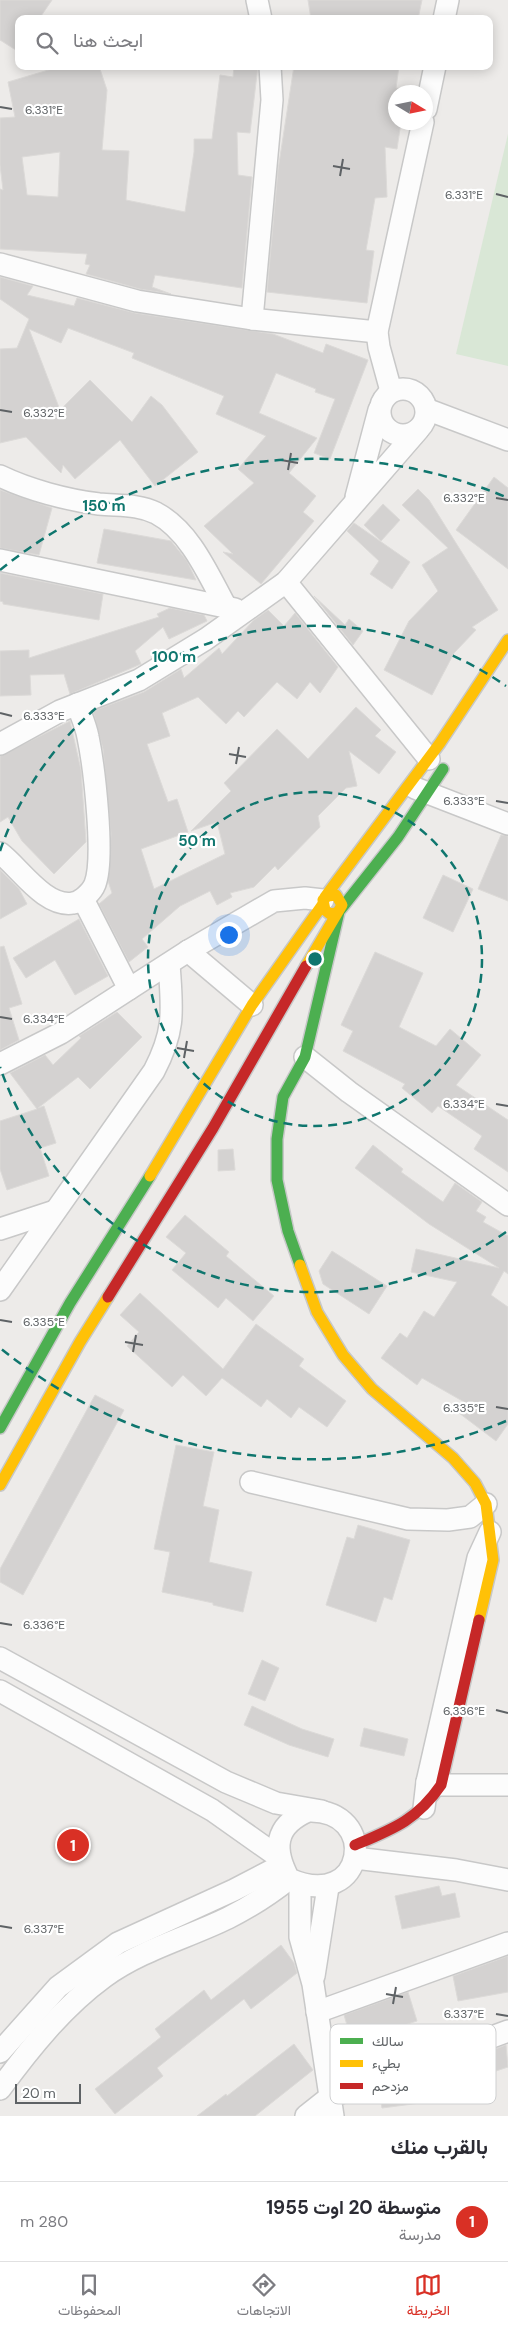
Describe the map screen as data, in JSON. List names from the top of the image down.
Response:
{
  "legend": ["سالك", "بطيء", "مزدحم"],
  "scale_bar": "20 m",
  "north": "right",
  "page": {
    "search": "ابحث هنا",
    "pins": "1",
    "scale": "20 m",
    "heading": "بالقرب منك",
    "list": [
      {
        "mark": "1",
        "name": "متوسطة 20 اوت 1955",
        "note": "مدرسة",
        "value": "280 m"
      }
    ],
    "nav": ["الخريطة", "الاتجاهات", "المحفوظات"]
  },
  "coordinates": [
    "6.331°E",
    "6.332°E",
    "6.333°E",
    "6.334°E",
    "6.335°E",
    "6.336°E",
    "6.337°E"
  ],
  "rings": ["150 m", "100 m", "50 m"]
}
